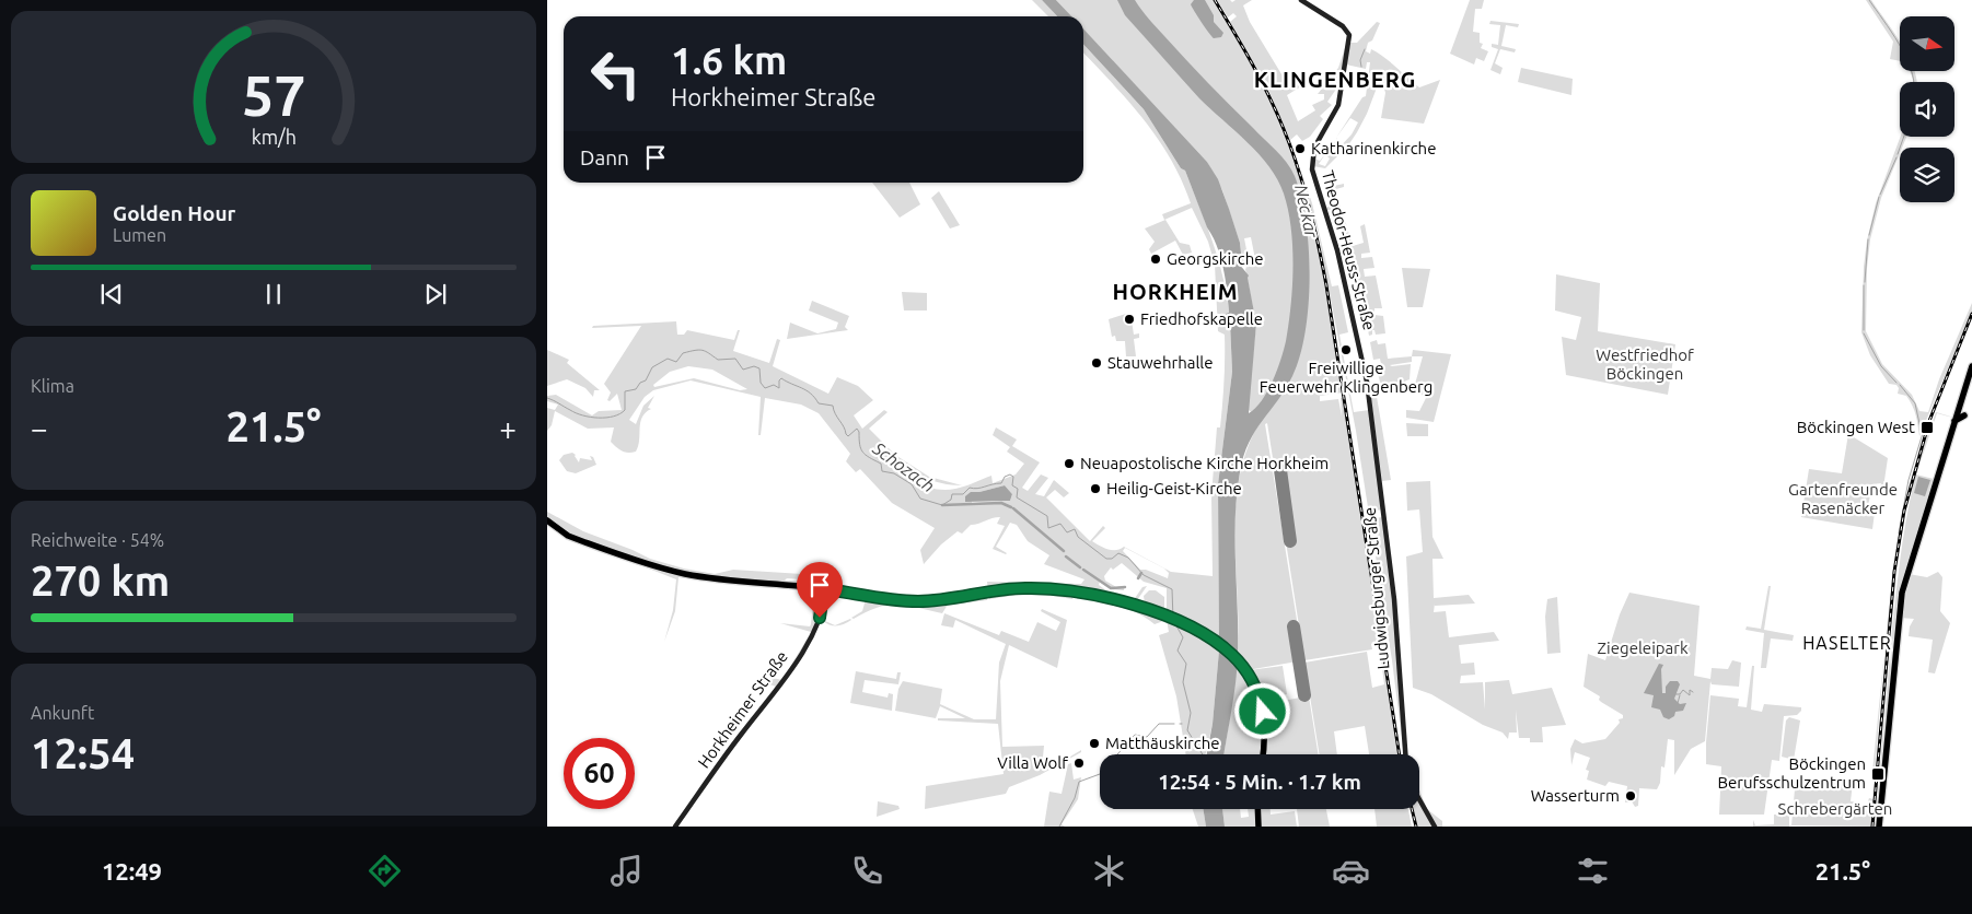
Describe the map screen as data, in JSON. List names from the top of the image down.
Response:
{
  "streets": {
    "main road": ["Theodor-Heuss-Straße", "Ludwigsburger Straße", "Horkheimer Straße"]
  },
  "crossings": [
    ["Theodor-Heuss-Straße", "Ludwigsburger Straße"]
  ],
  "districts": ["KLINGENBERG", "HORKHEIM", "HASELTER"],
  "water": ["Neckar", "Schozach"],
  "parks": [
    "Westfriedhof Böckingen",
    "Gartenfreunde Rasenäcker",
    "Ziegeleipark",
    "Schrebergärten"
  ],
  "places": {
    "other": [
      "Katharinenkirche",
      "Georgskirche",
      "Friedhofskapelle",
      "Freiwillige Feuerwehr Klingenberg",
      "Stauwehrhalle",
      "Neuapostolische Kirche Horkheim",
      "Heilig-Geist-Kirche",
      "Matthäuskirche",
      "Villa Wolf",
      "Wasserturm"
    ],
    "transit": ["Böckingen West", "Böckingen Berufsschulzentrum"]
  },
  "north": "right",
  "page": {
    "turn": ["1.6 km", "Horkheimer Straße"],
    "then": "Dann",
    "song": ["Golden Hour", "Lumen"],
    "tile": [
      "Klima",
      ["Reichweite · 54%", "270 km"],
      ["Ankunft", "12:54"]
    ],
    "heat": ["−", "21.5°", "+"],
    "limit": "60",
    "trip": "12:54 · 5 Min. · 1.7 km",
    "tabs": ["12:49", "21.5°"],
    "gauge": ["57", "km/h"]
  }
}
